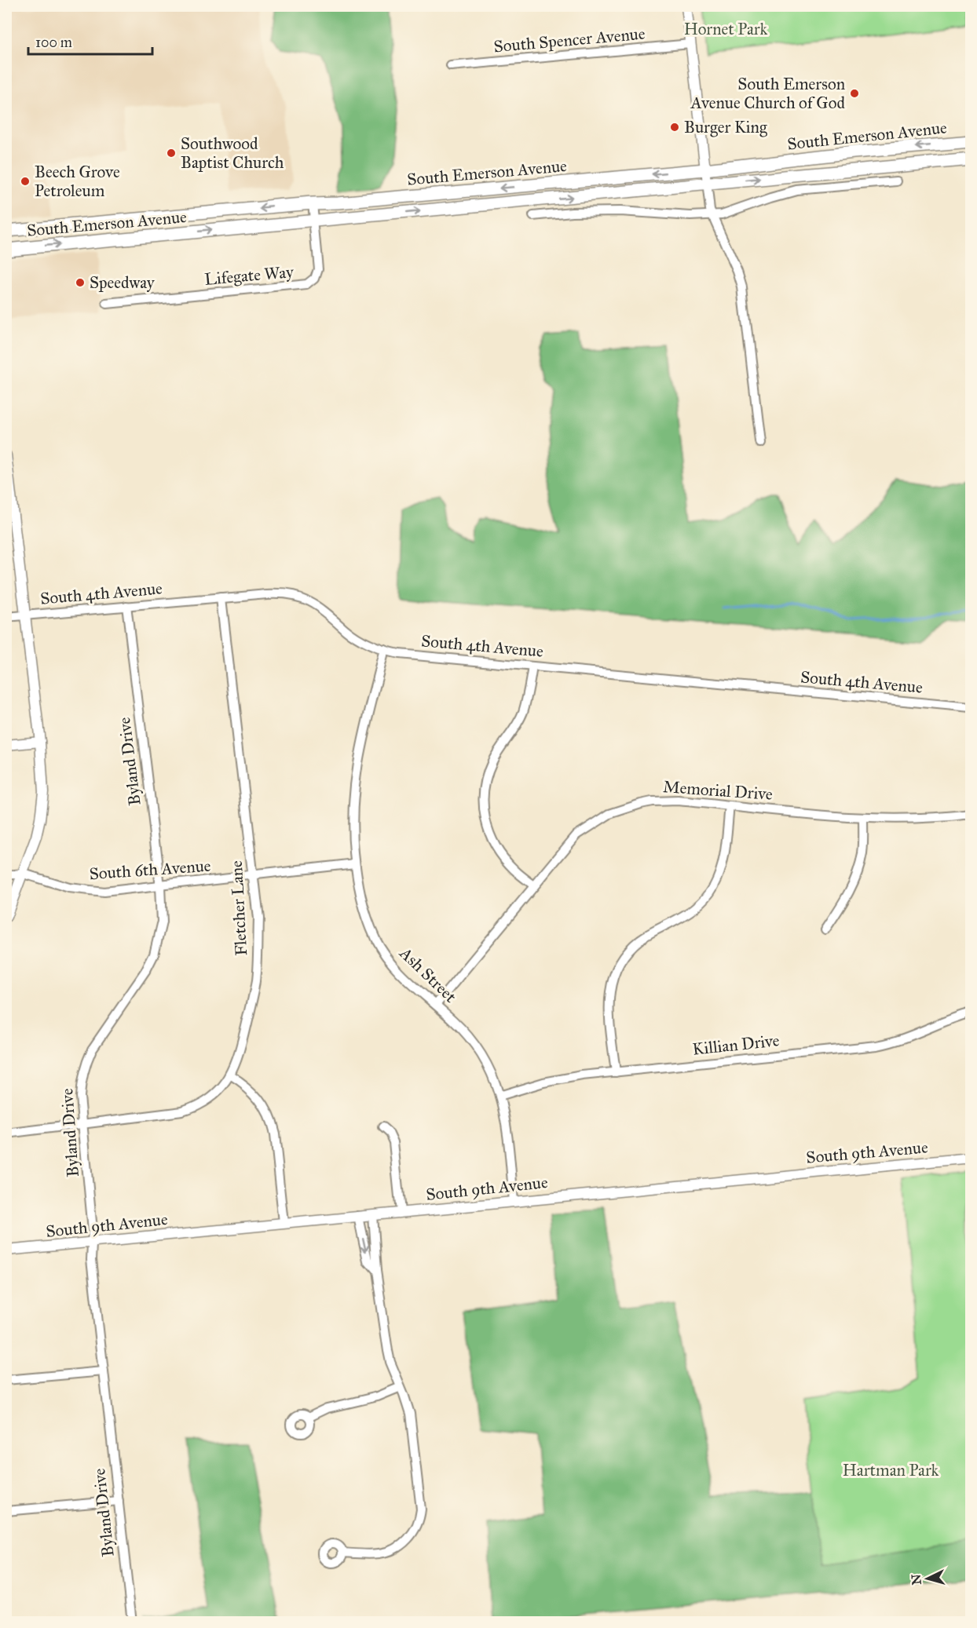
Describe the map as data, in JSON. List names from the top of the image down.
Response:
{
  "streets": {
    "main road": ["South Emerson Avenue"],
    "street": [
      "South Spencer Avenue",
      "Lifegate Way",
      "South 4th Avenue",
      "Byland Drive",
      "Memorial Drive",
      "South 6th Avenue",
      "Fletcher Lane",
      "Ash Street",
      "Killian Drive",
      "South 9th Avenue"
    ]
  },
  "crossings": [
    ["South Emerson Avenue", "Lifegate Way"],
    ["South 4th Avenue", "Byland Drive"],
    ["South 4th Avenue", "Fletcher Lane"],
    ["South 4th Avenue", "Ash Street"],
    ["Byland Drive", "South 6th Avenue"],
    ["Byland Drive", "Fletcher Lane"],
    ["Byland Drive", "South 9th Avenue"],
    ["Memorial Drive", "Ash Street"],
    ["South 6th Avenue", "Fletcher Lane"],
    ["South 6th Avenue", "Ash Street"],
    ["Ash Street", "Killian Drive"],
    ["Ash Street", "South 9th Avenue"]
  ],
  "parks": ["Hornet Park", "Hartman Park"],
  "places": [
    "South Emerson Avenue Church of God",
    "Burger King",
    "Southwood Baptist Church",
    "Beech Grove Petroleum",
    "Speedway"
  ],
  "scale_bar": "100 m",
  "north": "left"
}
